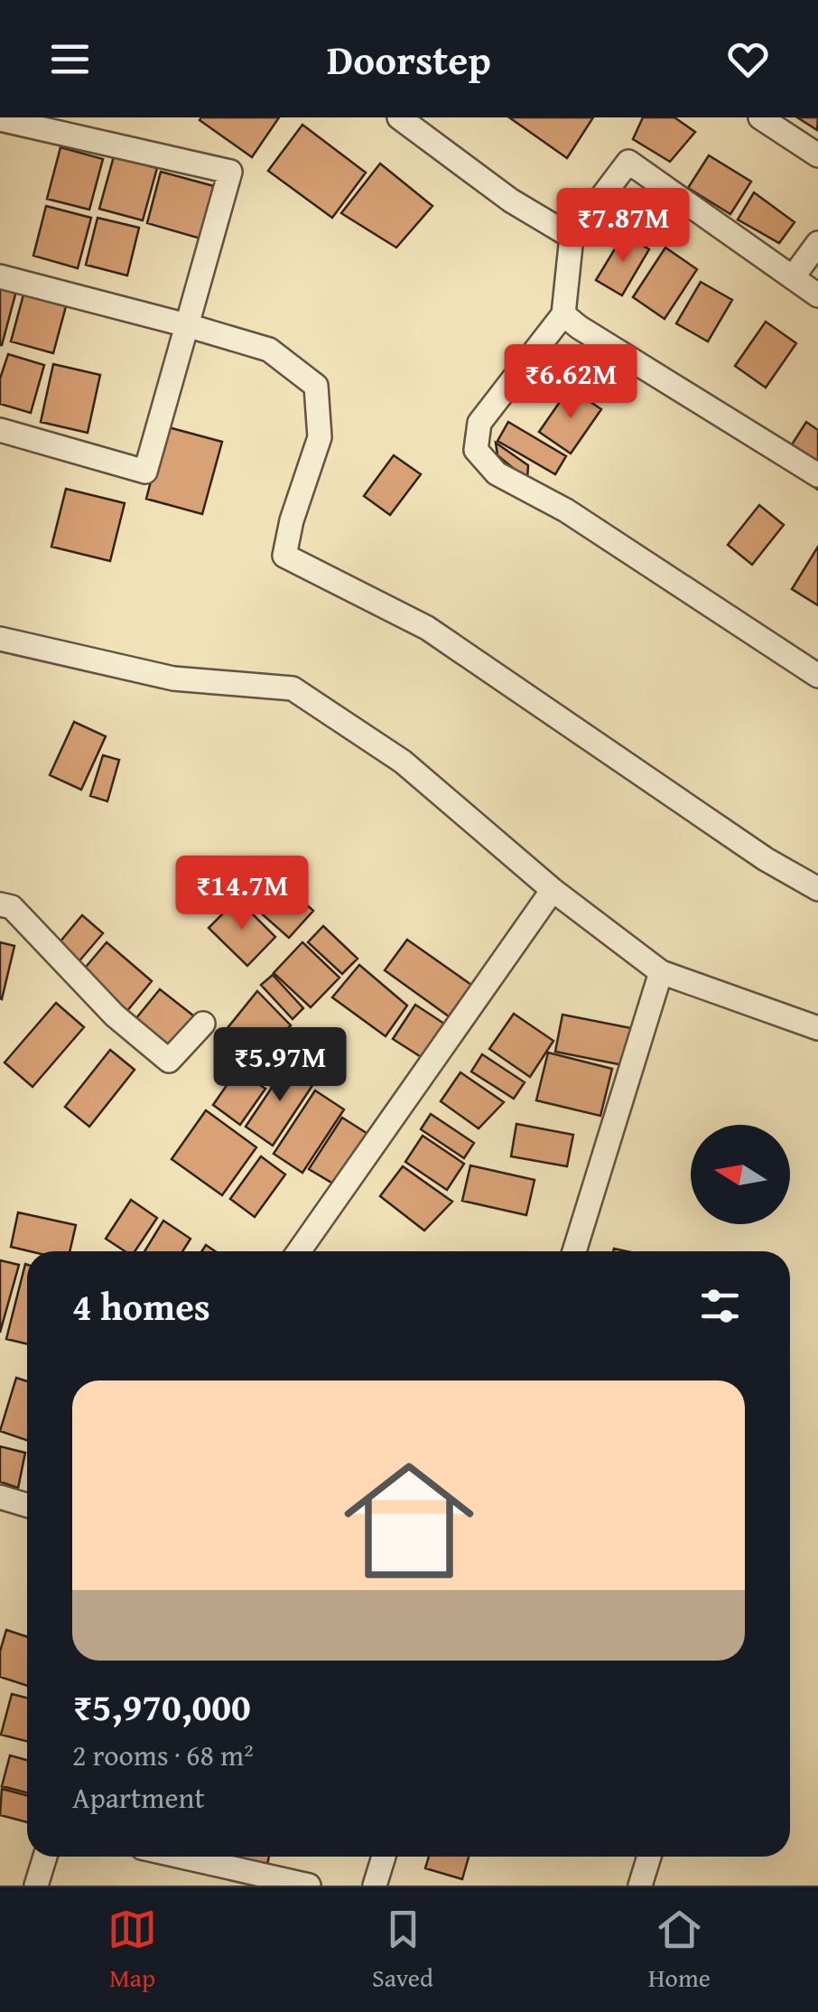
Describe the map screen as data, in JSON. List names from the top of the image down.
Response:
{
  "north": "left",
  "page": {
    "header": "Doorstep",
    "price": [
      "₹7.87M",
      "₹6.62M",
      "₹14.7M",
      "₹5.97M"
    ],
    "heading": "4 homes",
    "list": [
      {
        "name": "₹5,970,000",
        "note": "2 rooms · 68 m² · Apartment"
      }
    ],
    "tabs": ["Map", "Saved", "Home"]
  }
}
